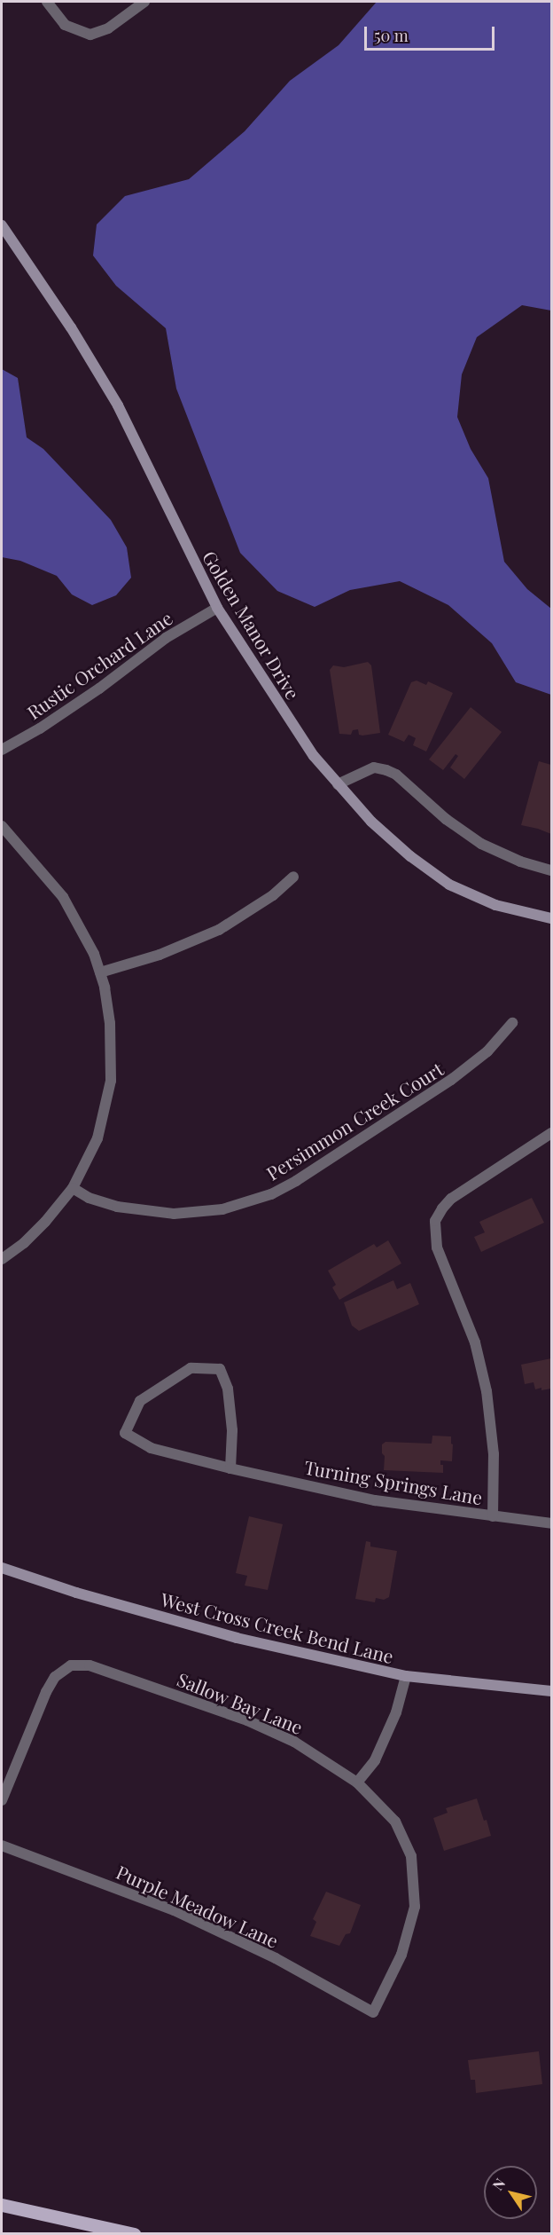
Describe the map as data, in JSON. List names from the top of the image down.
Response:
{
  "streets": {
    "street": [
      "Golden Manor Drive",
      "Rustic Orchard Lane",
      "Persimmon Creek Court",
      "Turning Springs Lane",
      "West Cross Creek Bend Lane",
      "Sallow Bay Lane",
      "Purple Meadow Lane"
    ]
  },
  "crossings": [
    ["Golden Manor Drive", "Rustic Orchard Lane"],
    ["Sallow Bay Lane", "Purple Meadow Lane"]
  ],
  "scale_bar": "50 m",
  "north": "top left"
}
